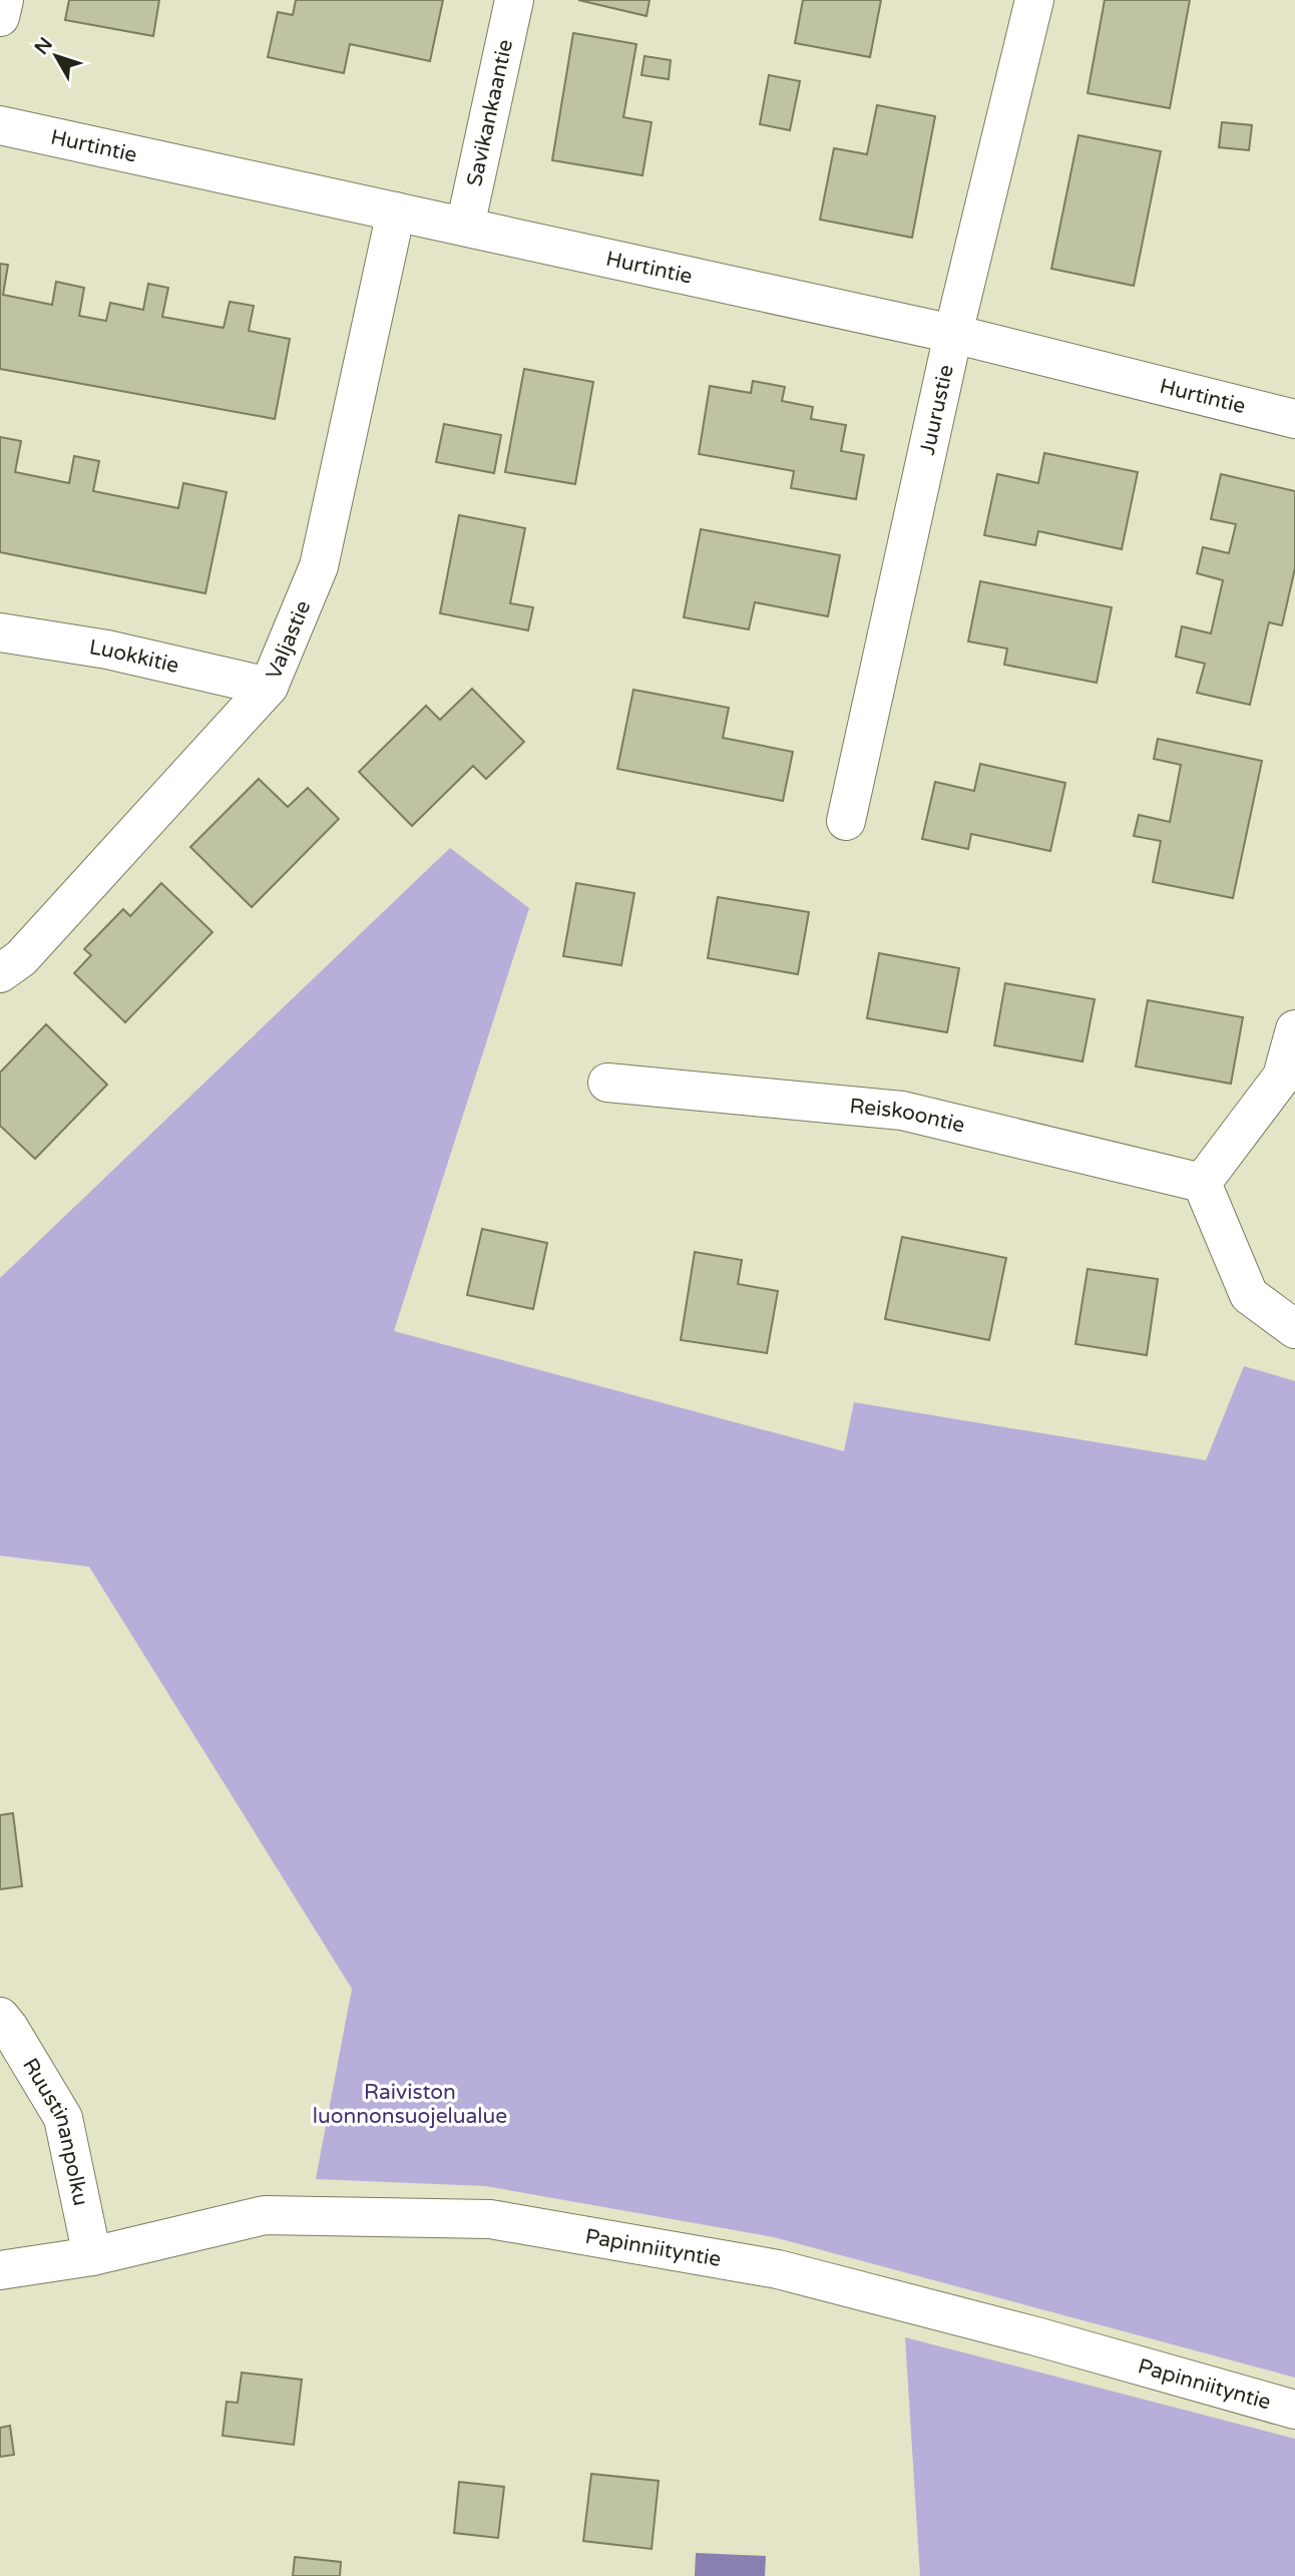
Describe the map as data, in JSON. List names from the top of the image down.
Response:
{
  "streets": {
    "street": [
      "Savikankaantie",
      "Hurtintie",
      "Juurustie",
      "Valjastie",
      "Luokkitie",
      "Reiskoontie",
      "Ruustinanpolku",
      "Papinniityntie"
    ]
  },
  "crossings": [
    ["Savikankaantie", "Hurtintie"],
    ["Hurtintie", "Juurustie"],
    ["Hurtintie", "Valjastie"],
    ["Valjastie", "Luokkitie"],
    ["Ruustinanpolku", "Papinniityntie"]
  ],
  "parks": ["Raiviston luonnonsuojelualue"],
  "north": "top left"
}
